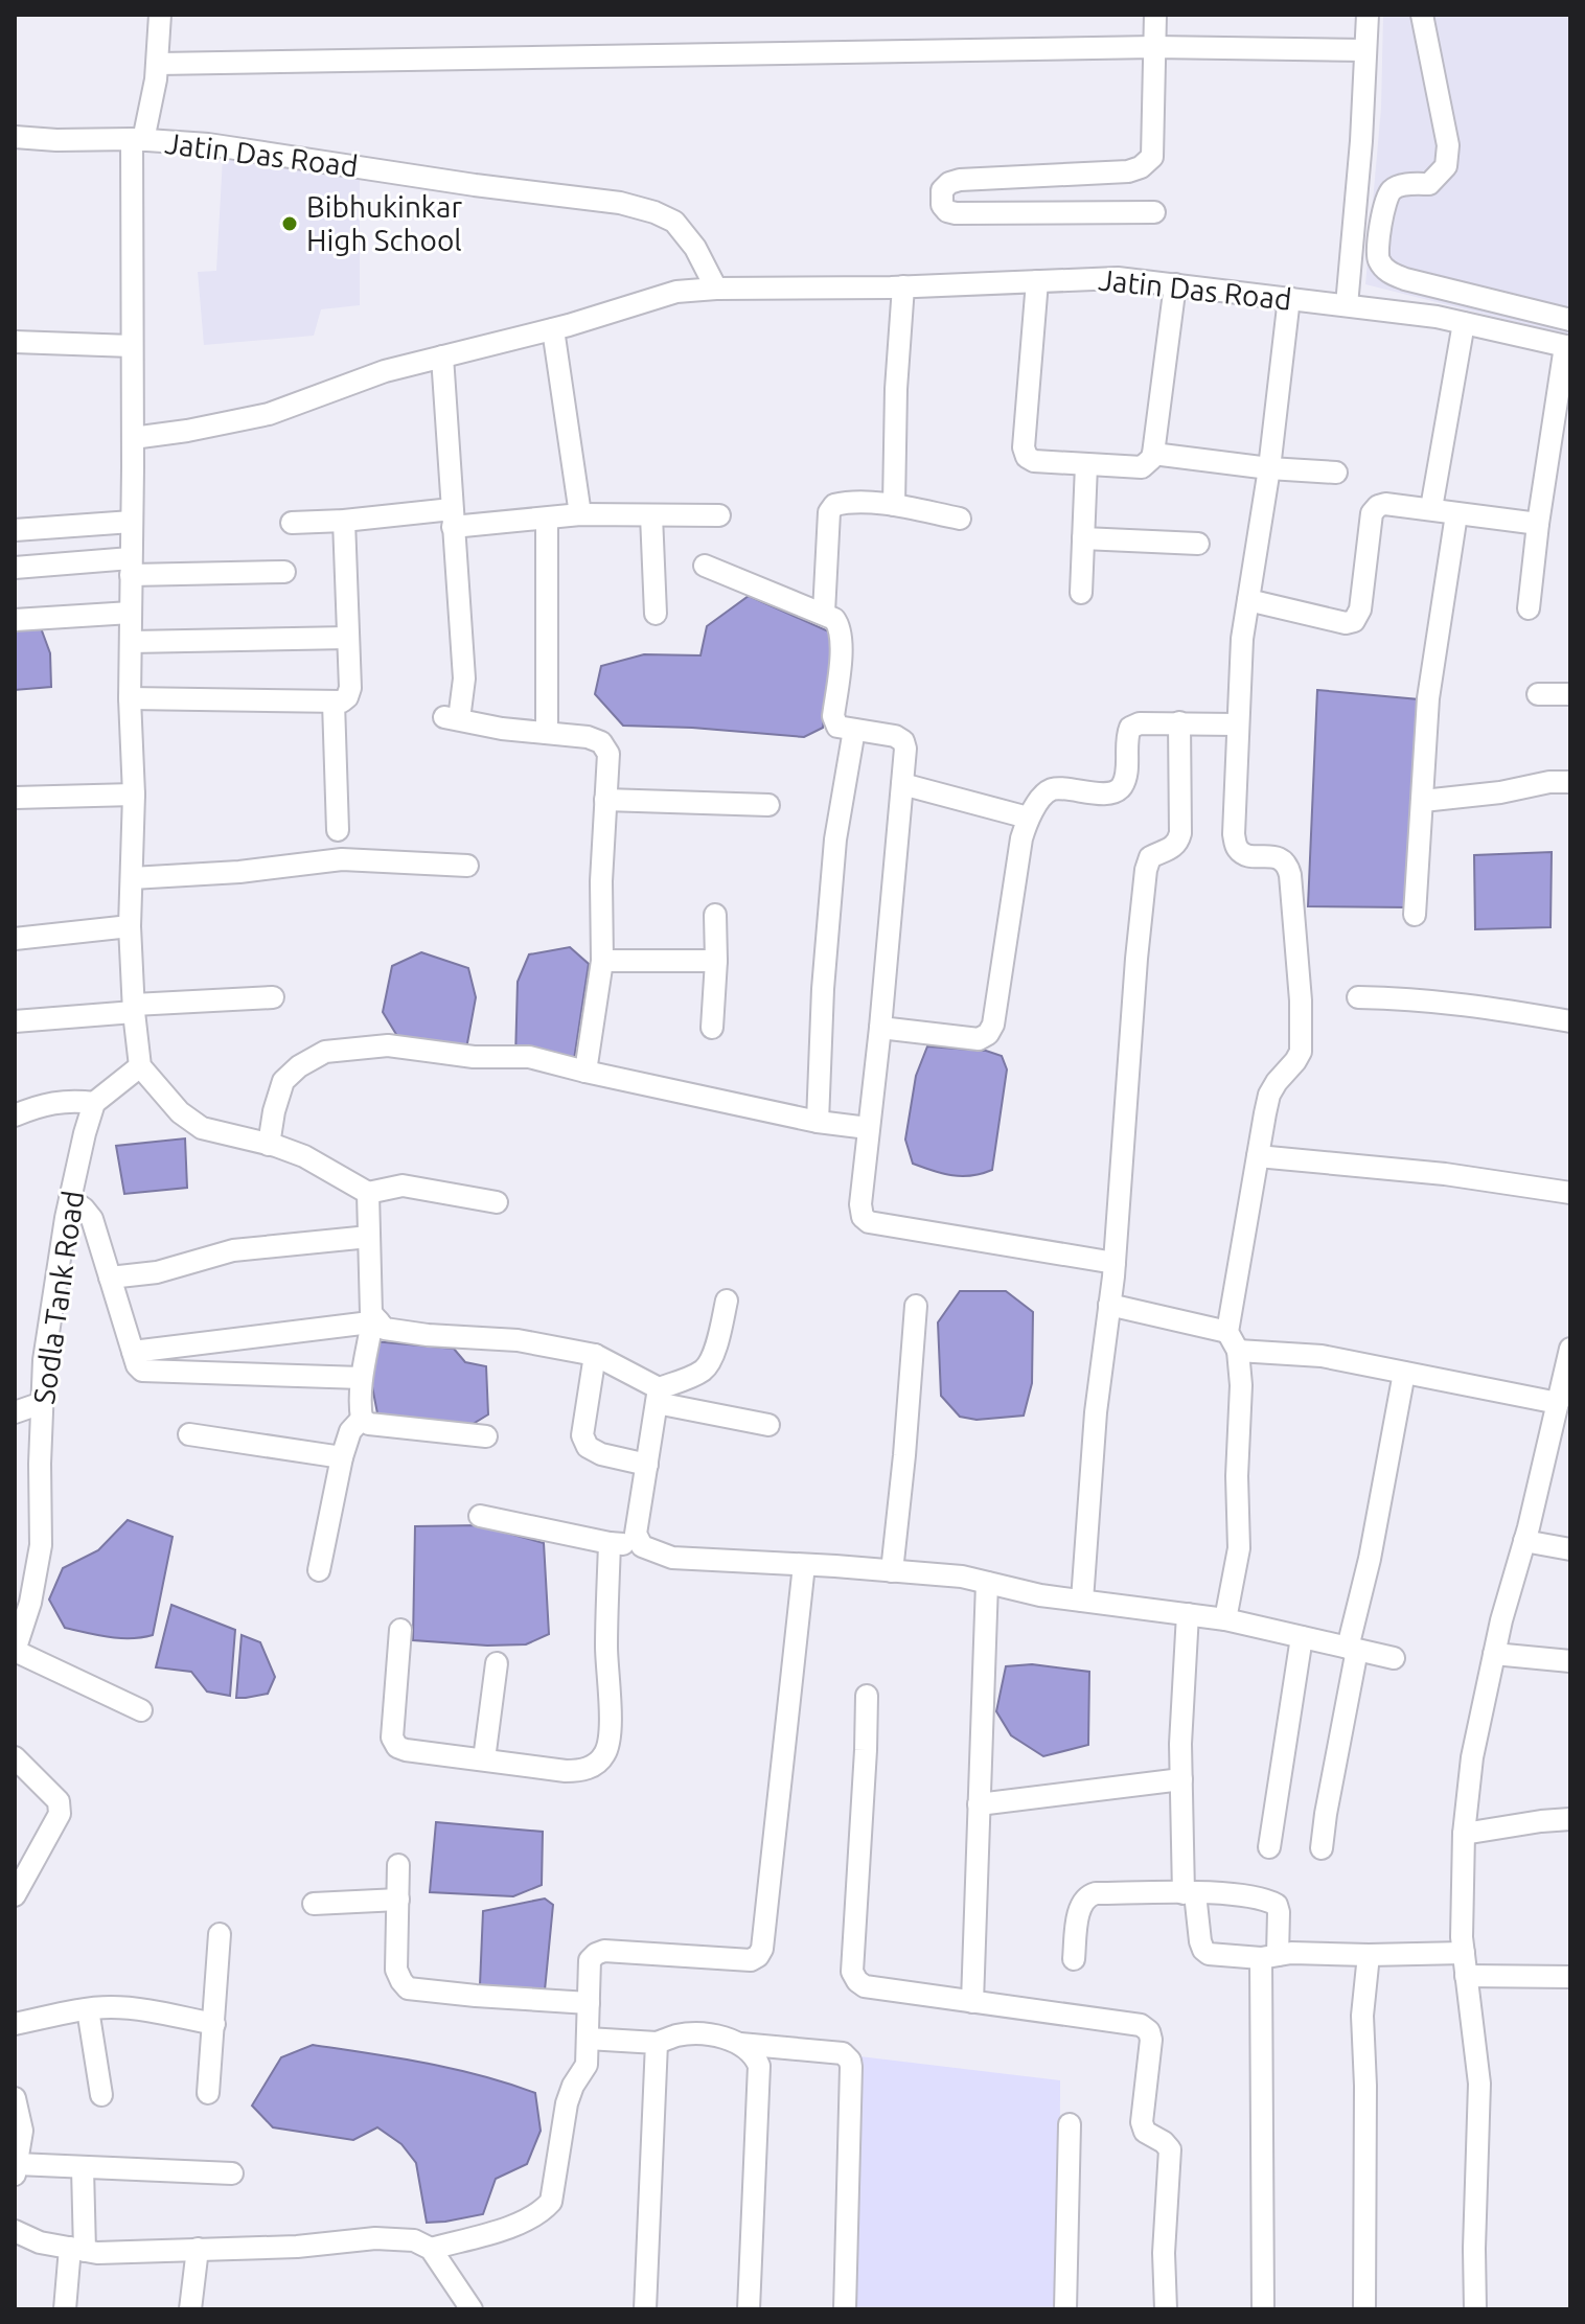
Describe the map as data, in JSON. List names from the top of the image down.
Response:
{
  "streets": {
    "street": ["Jatin Das Road", "Sodla Tank Road"]
  },
  "places": ["Bibhukinkar High School"]
}
